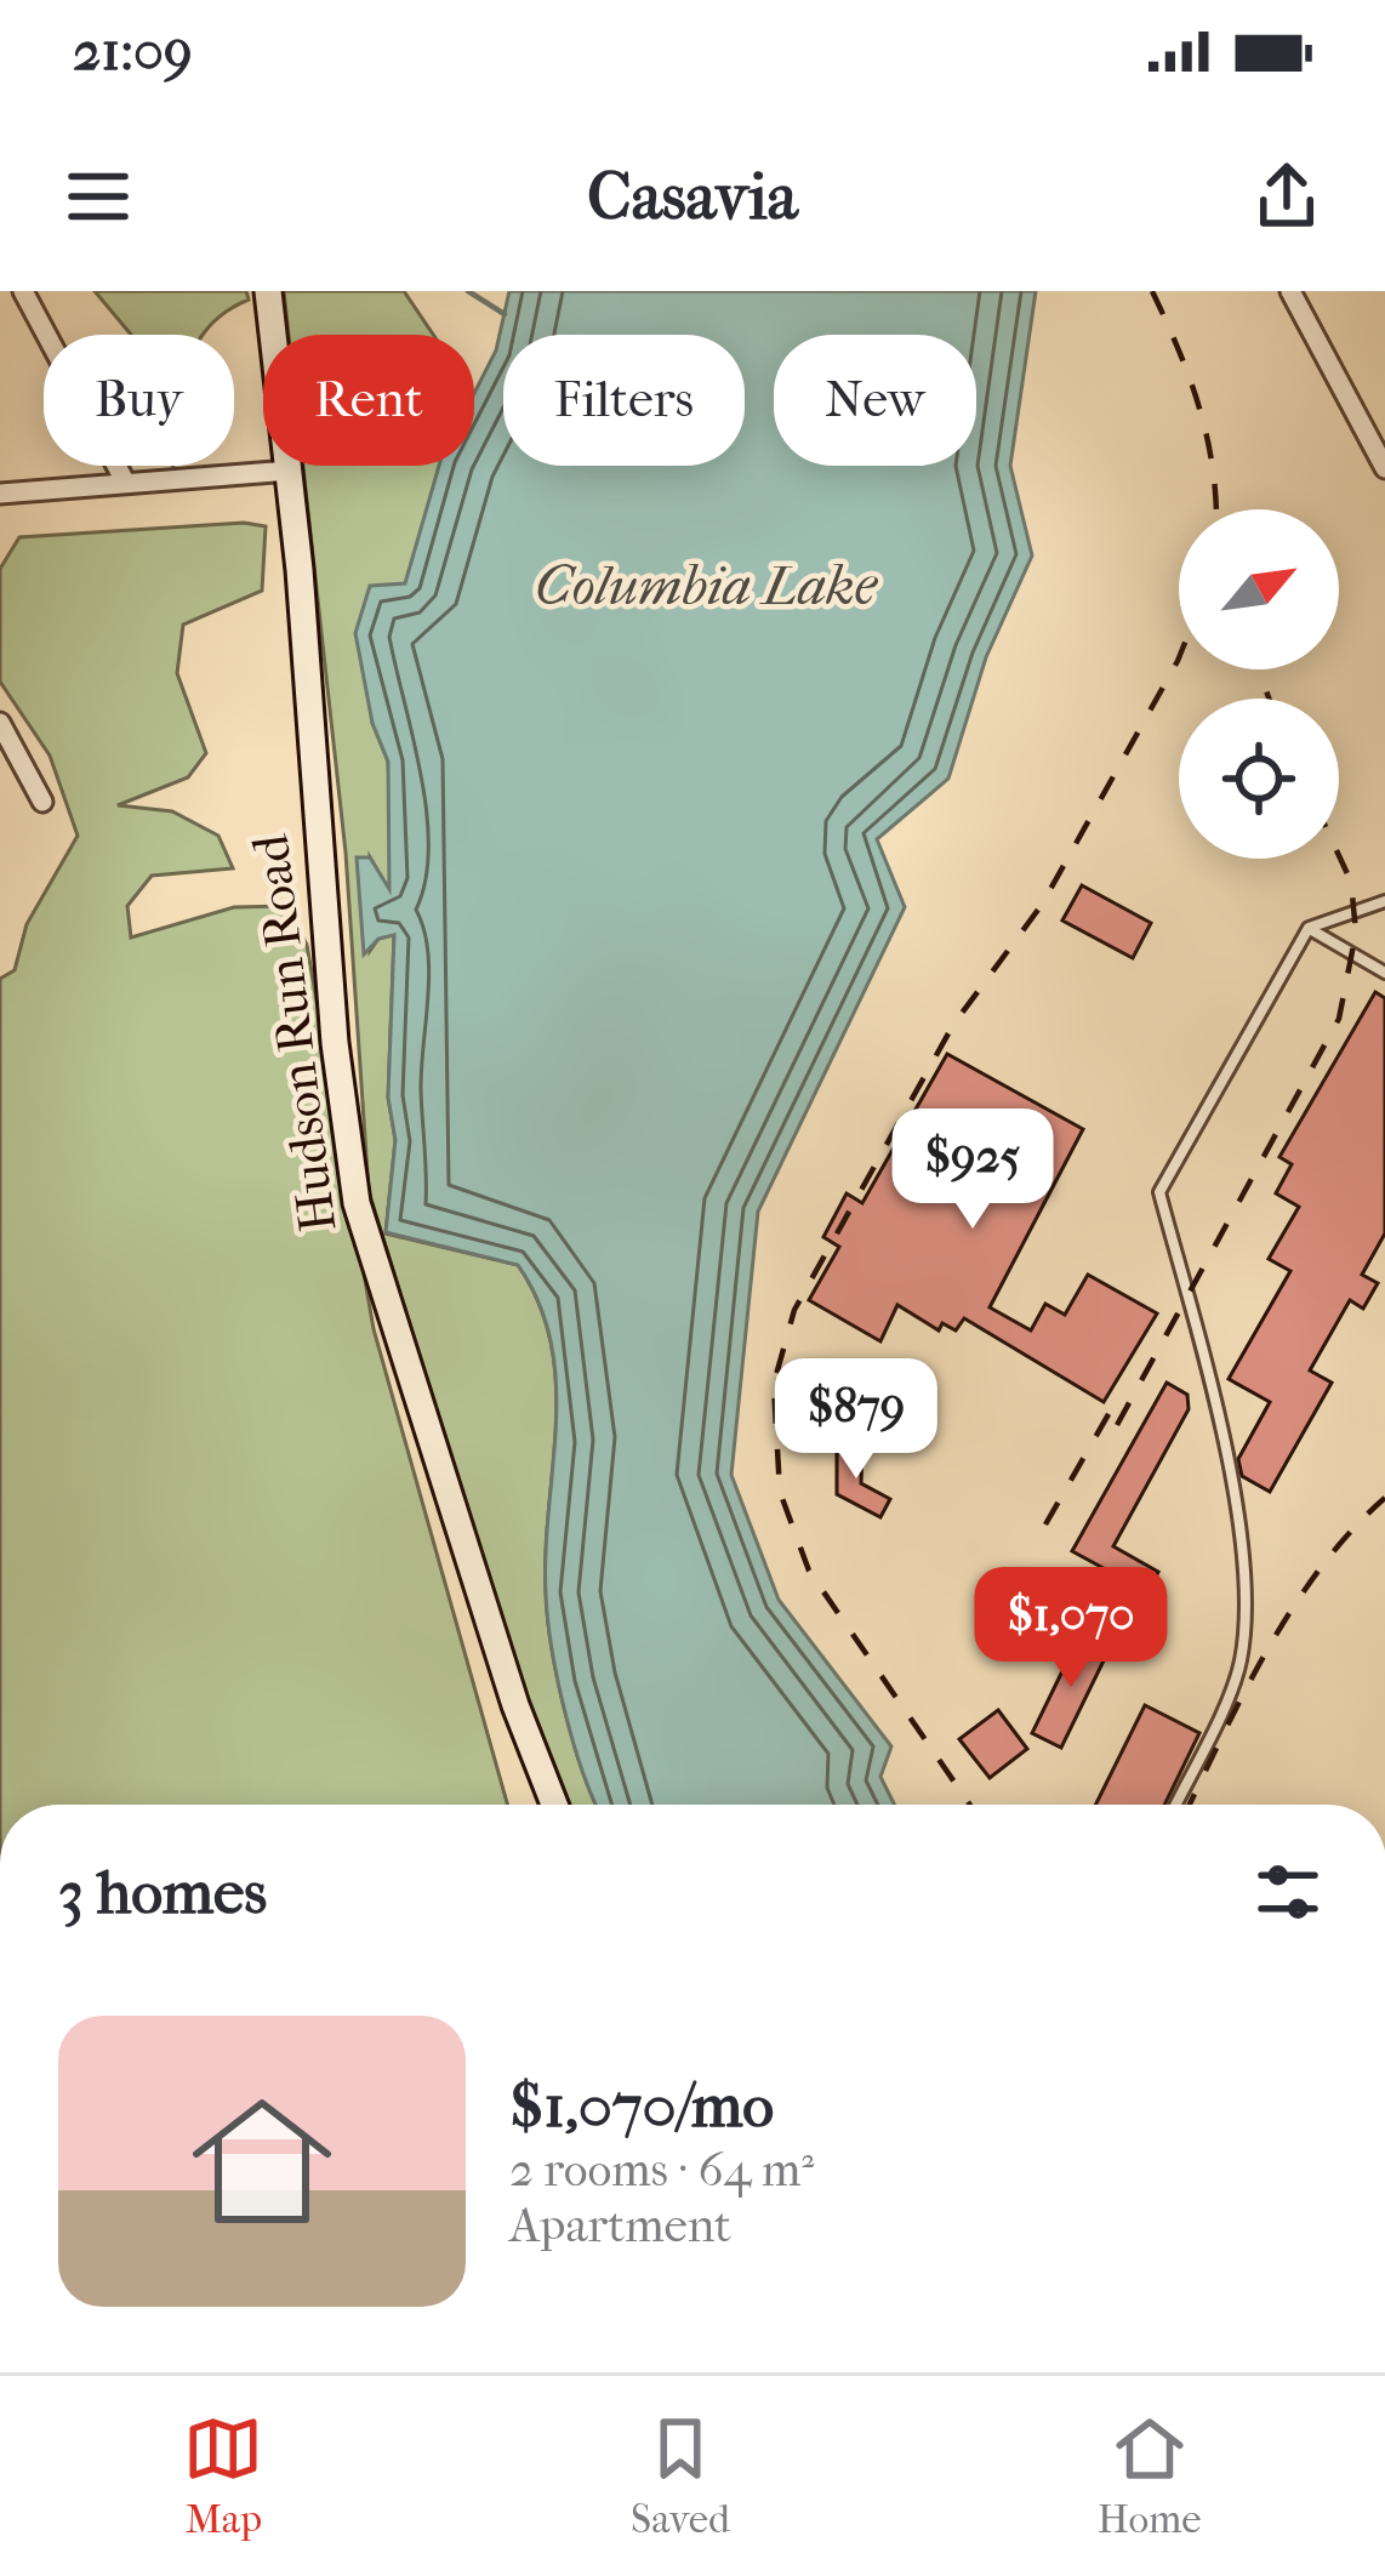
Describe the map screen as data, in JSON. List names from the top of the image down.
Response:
{
  "streets": {
    "main road": ["Hudson Run Road"]
  },
  "water": ["Columbia Lake"],
  "north": "top right",
  "page": {
    "status": "21:09",
    "header": "Casavia",
    "chip": [
      "Buy",
      "Rent",
      "Filters",
      "New"
    ],
    "price": ["$925", "$879", "$1,070"],
    "heading": "3 homes",
    "list": [
      {
        "name": "$1,070/mo",
        "note": "2 rooms · 64 m² · Apartment"
      }
    ],
    "tabs": ["Map", "Saved", "Home"]
  }
}
